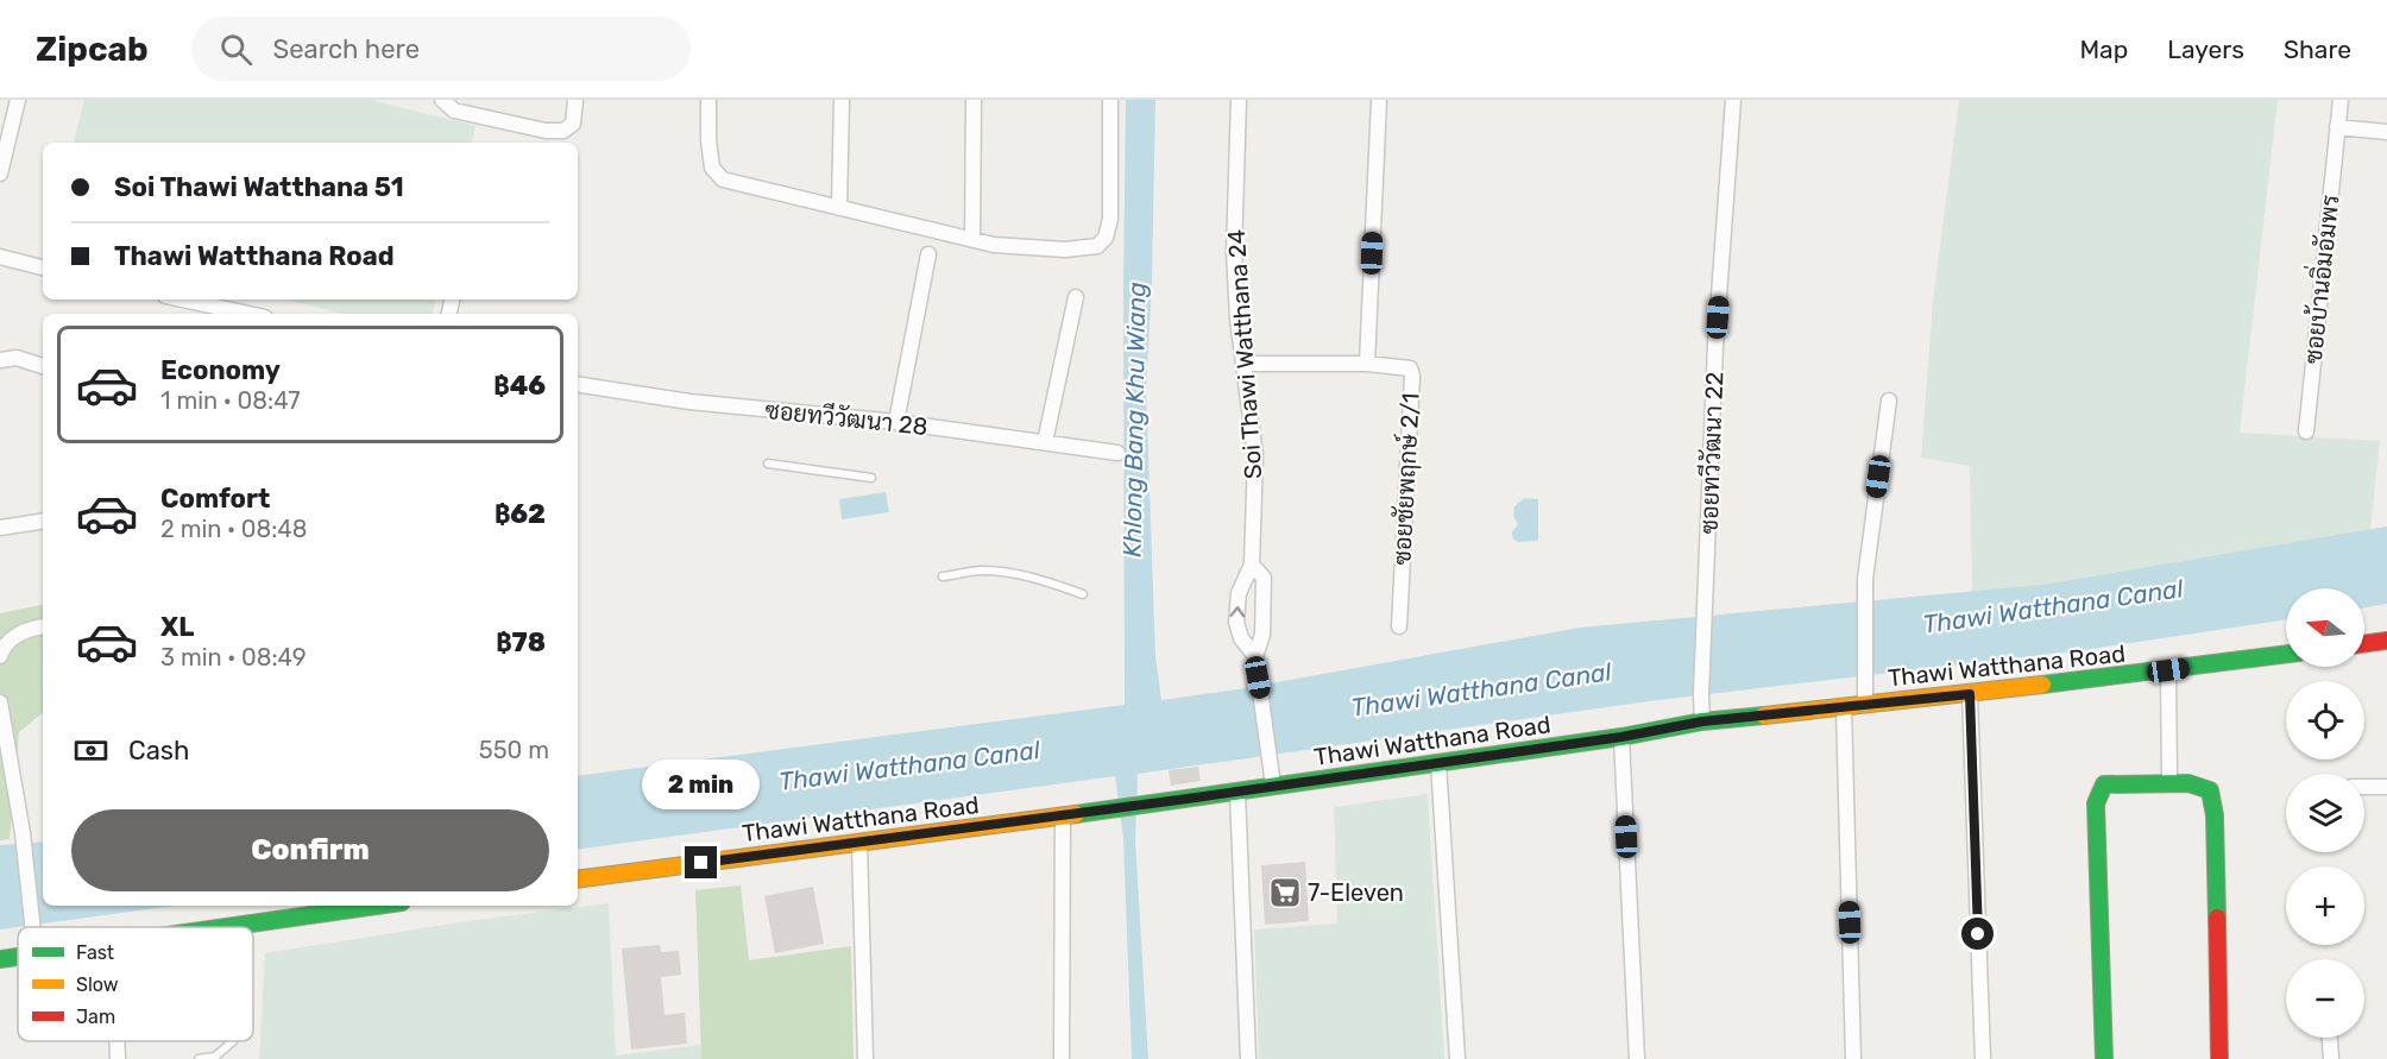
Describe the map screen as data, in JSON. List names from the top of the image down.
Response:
{
  "streets": {
    "main road": ["Thawi Watthana Road"],
    "street": [
      "ซอยบ้านอิ่มอัมพร",
      "Soi Thawi Watthana 24",
      "ซอยทวีวัฒนา 28",
      "ซอยทวีวัฒนา 22",
      "ซอยชัยพฤกษ์ 2/1"
    ]
  },
  "crossings": [
    ["Soi Thawi Watthana 24", "ซอยชัยพฤกษ์ 2/1"],
    ["Soi Thawi Watthana 24", "Thawi Watthana Road"],
    ["ซอยทวีวัฒนา 22", "Thawi Watthana Road"]
  ],
  "water": ["Khlong Bang Khu Wiang", "Thawi Watthana Canal"],
  "places": {
    "supermarket": ["7-Eleven"]
  },
  "legend": ["Fast", "Slow", "Jam"],
  "north": "left",
  "page": {
    "header": "Zipcab",
    "search": "Search here",
    "nav": ["Map", "Layers", "Share"],
    "banner": ["Soi Thawi Watthana 51", "Thawi Watthana Road"],
    "list": [
      {
        "name": "Economy",
        "note": "1 min · 08:47",
        "value": "฿46"
      },
      {
        "name": "Comfort",
        "note": "2 min · 08:48",
        "value": "฿62"
      },
      {
        "name": "XL",
        "note": "3 min · 08:49",
        "value": "฿78"
      }
    ],
    "map_buttons": ["+", "−"],
    "pay": ["Cash", "550 m"],
    "bubble": "2 min",
    "buttons": "Confirm"
  }
}
